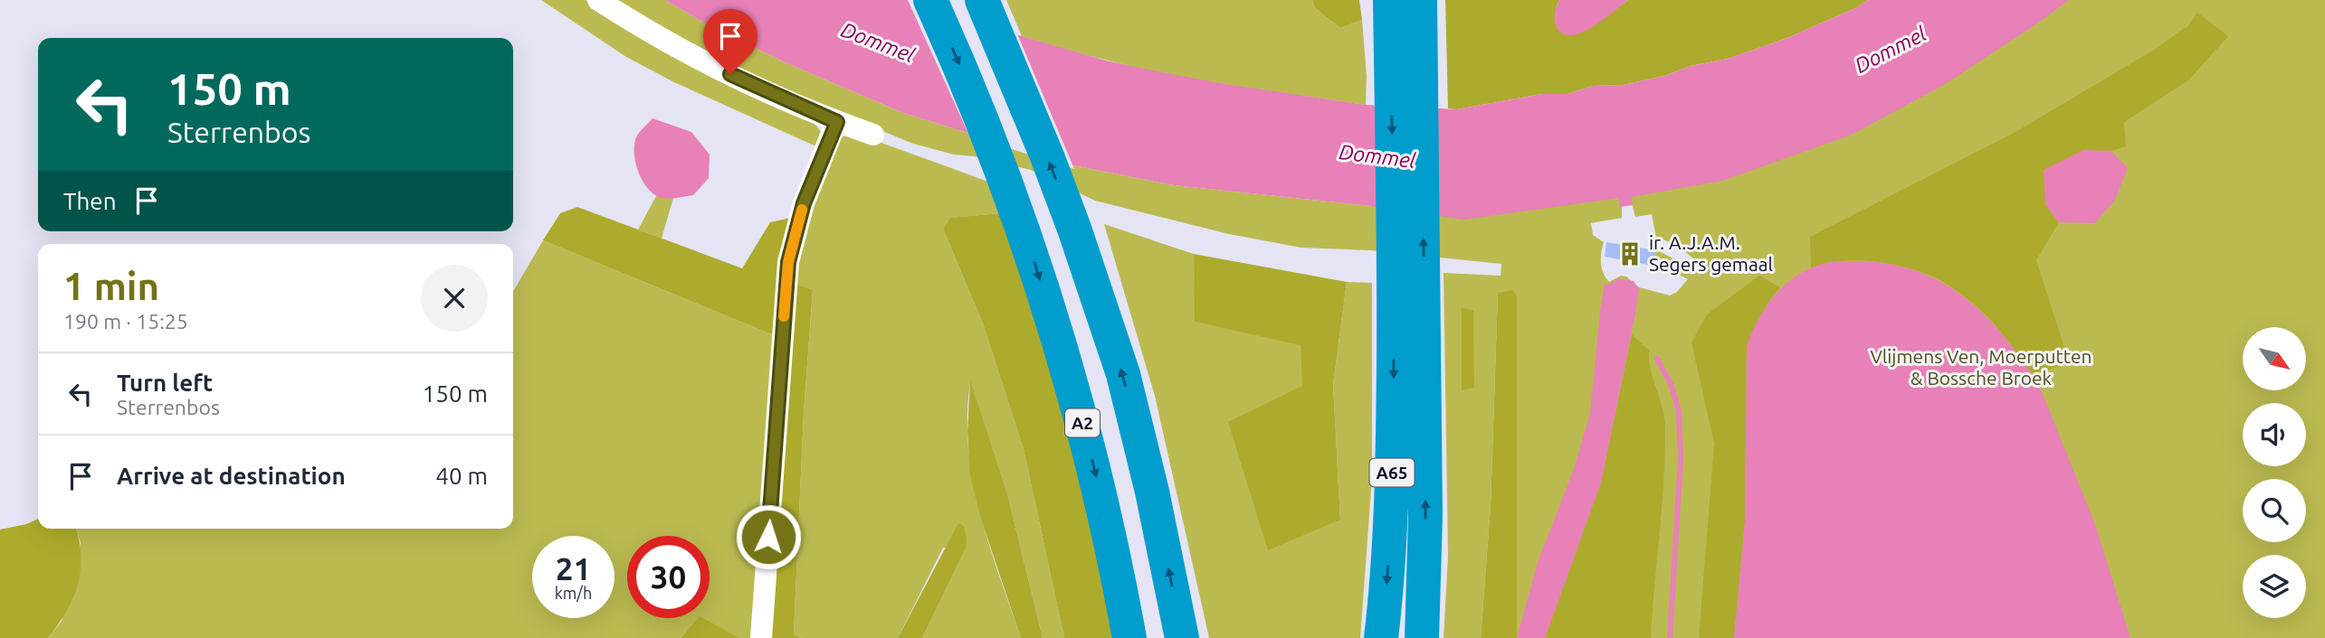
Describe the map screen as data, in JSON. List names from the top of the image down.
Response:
{
  "streets": {
    "highway": ["A2", "A65"]
  },
  "water": ["Dommel"],
  "parks": ["Vlijmens Ven, Moerputten & Bossche Broek"],
  "places": {
    "building": ["ir. A.J.A.M. Segers gemaal"]
  },
  "north": "bottom right",
  "page": {
    "turn": ["150 m", "Sterrenbos"],
    "then": "Then",
    "heading": ["1 min", "190 m · 15:25"],
    "list": [
      {
        "name": "Turn left",
        "note": "Sterrenbos",
        "value": "150 m"
      },
      {
        "name": "Arrive at destination",
        "value": "40 m"
      }
    ],
    "speed": "21 km/h",
    "limit": "30"
  }
}
